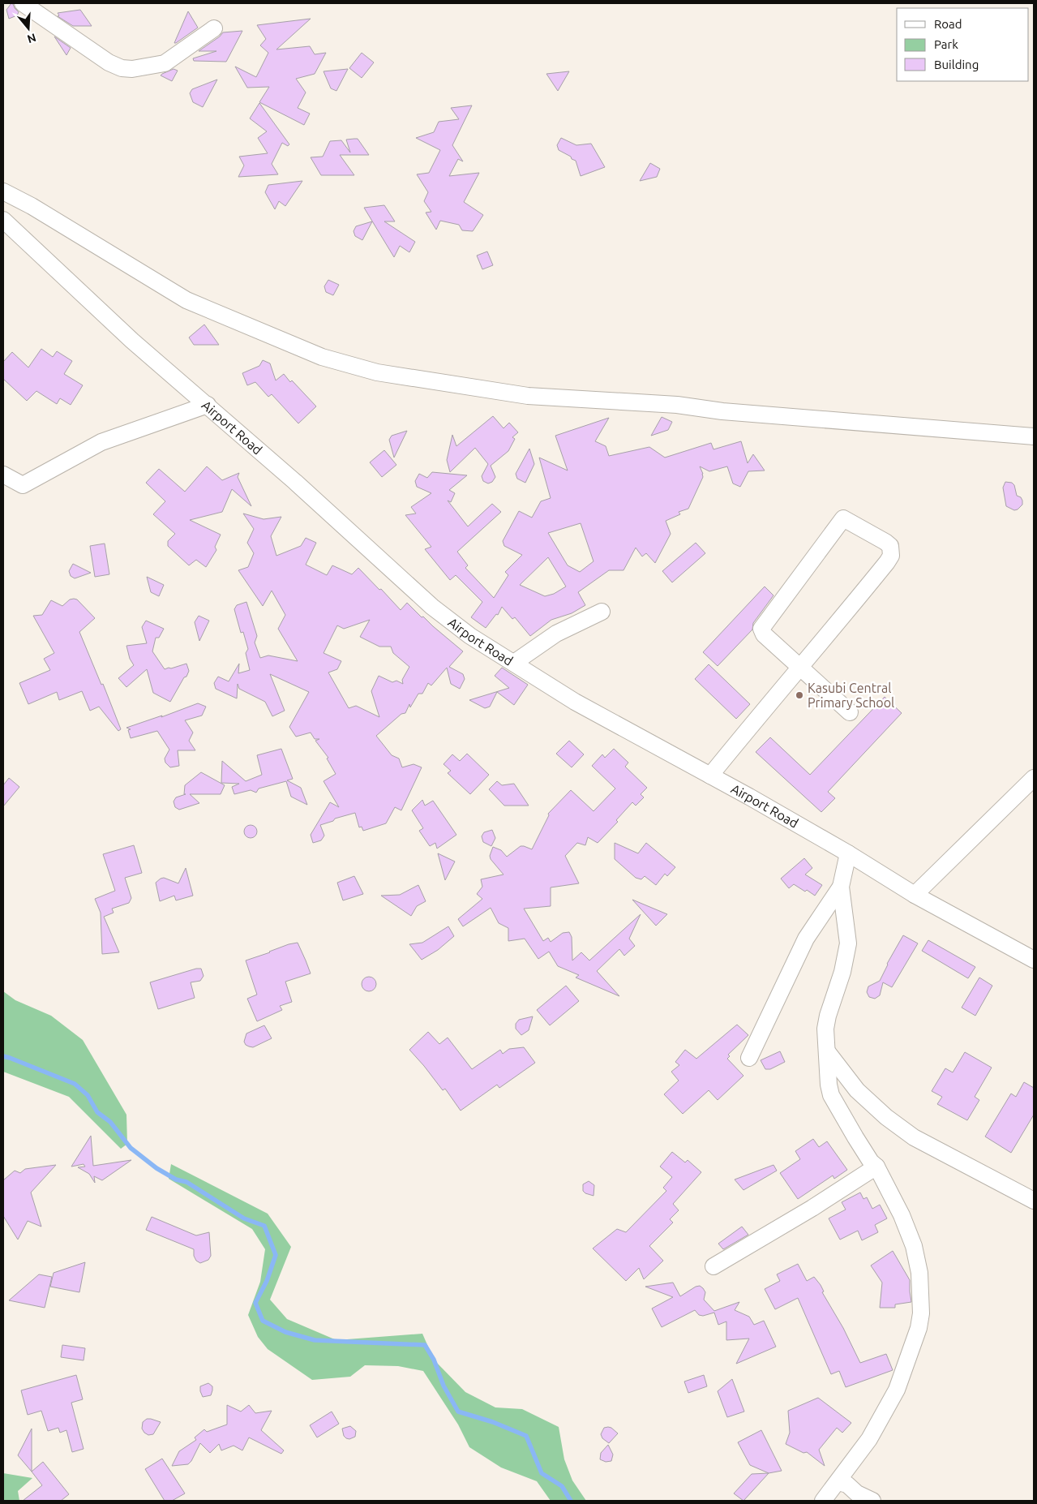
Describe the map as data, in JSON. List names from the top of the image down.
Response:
{
  "streets": {
    "street": ["Airport Road"]
  },
  "places": ["Kasubi Central Primary School"],
  "legend": ["Road", "Park", "Building"],
  "north": "bottom"
}
